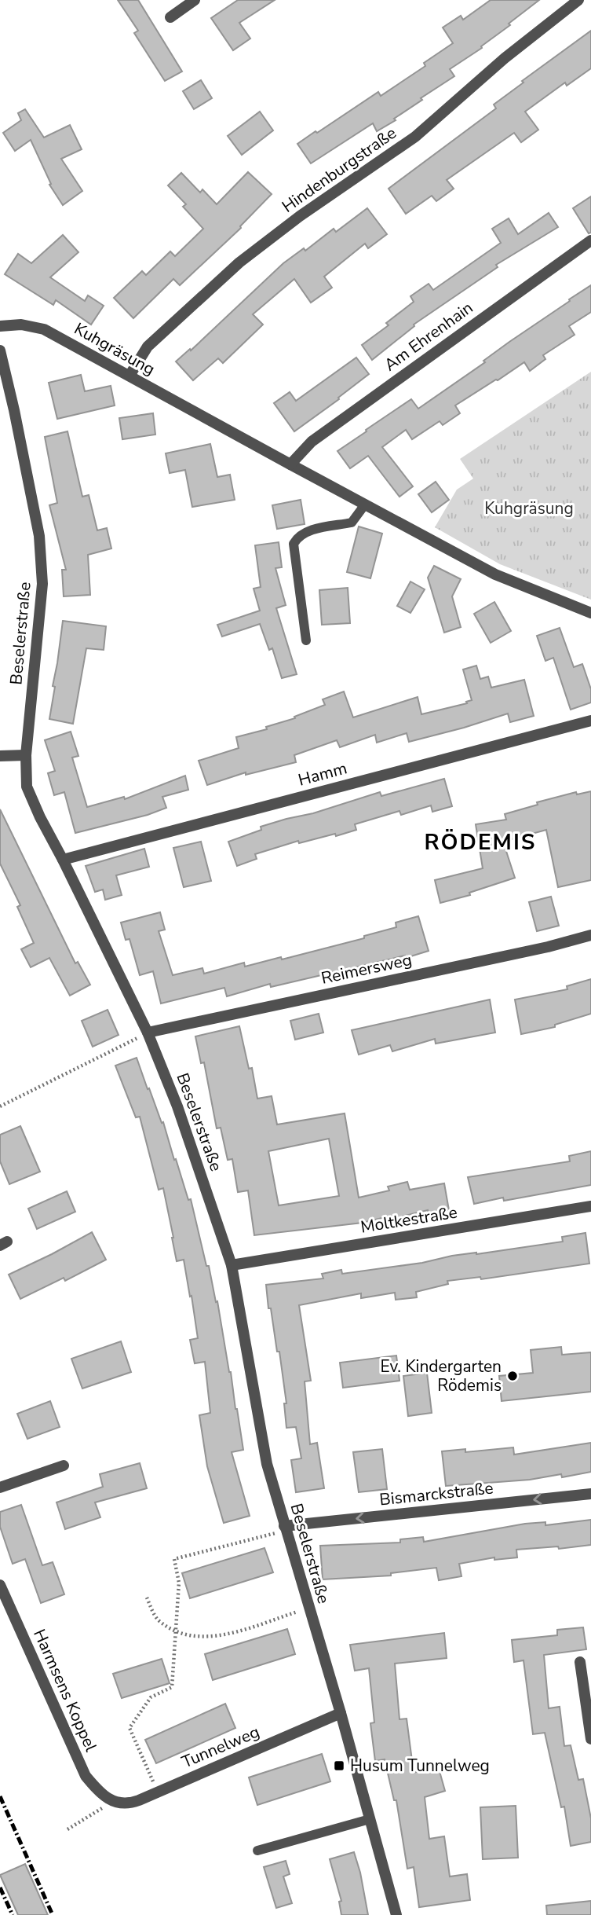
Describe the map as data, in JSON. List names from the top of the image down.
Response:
{
  "streets": {
    "street": [
      "Hindenburgstraße",
      "Am Ehrenhain",
      "Kuhgräsung",
      "Beselerstraße",
      "Hamm",
      "Reimersweg",
      "Moltkestraße",
      "Bismarckstraße",
      "Harmsens Koppel",
      "Tunnelweg"
    ]
  },
  "crossings": [
    ["Hindenburgstraße", "Kuhgräsung"],
    ["Am Ehrenhain", "Kuhgräsung"],
    ["Beselerstraße", "Hamm"],
    ["Beselerstraße", "Reimersweg"],
    ["Beselerstraße", "Moltkestraße"],
    ["Beselerstraße", "Bismarckstraße"],
    ["Beselerstraße", "Tunnelweg"],
    ["Harmsens Koppel", "Tunnelweg"]
  ],
  "one_way": ["Bismarckstraße"],
  "districts": ["RÖDEMIS"],
  "parks": ["Kuhgräsung"],
  "places": {
    "other": ["Ev. Kindergarten Rödemis"],
    "transit": ["Husum Tunnelweg"]
  }
}
